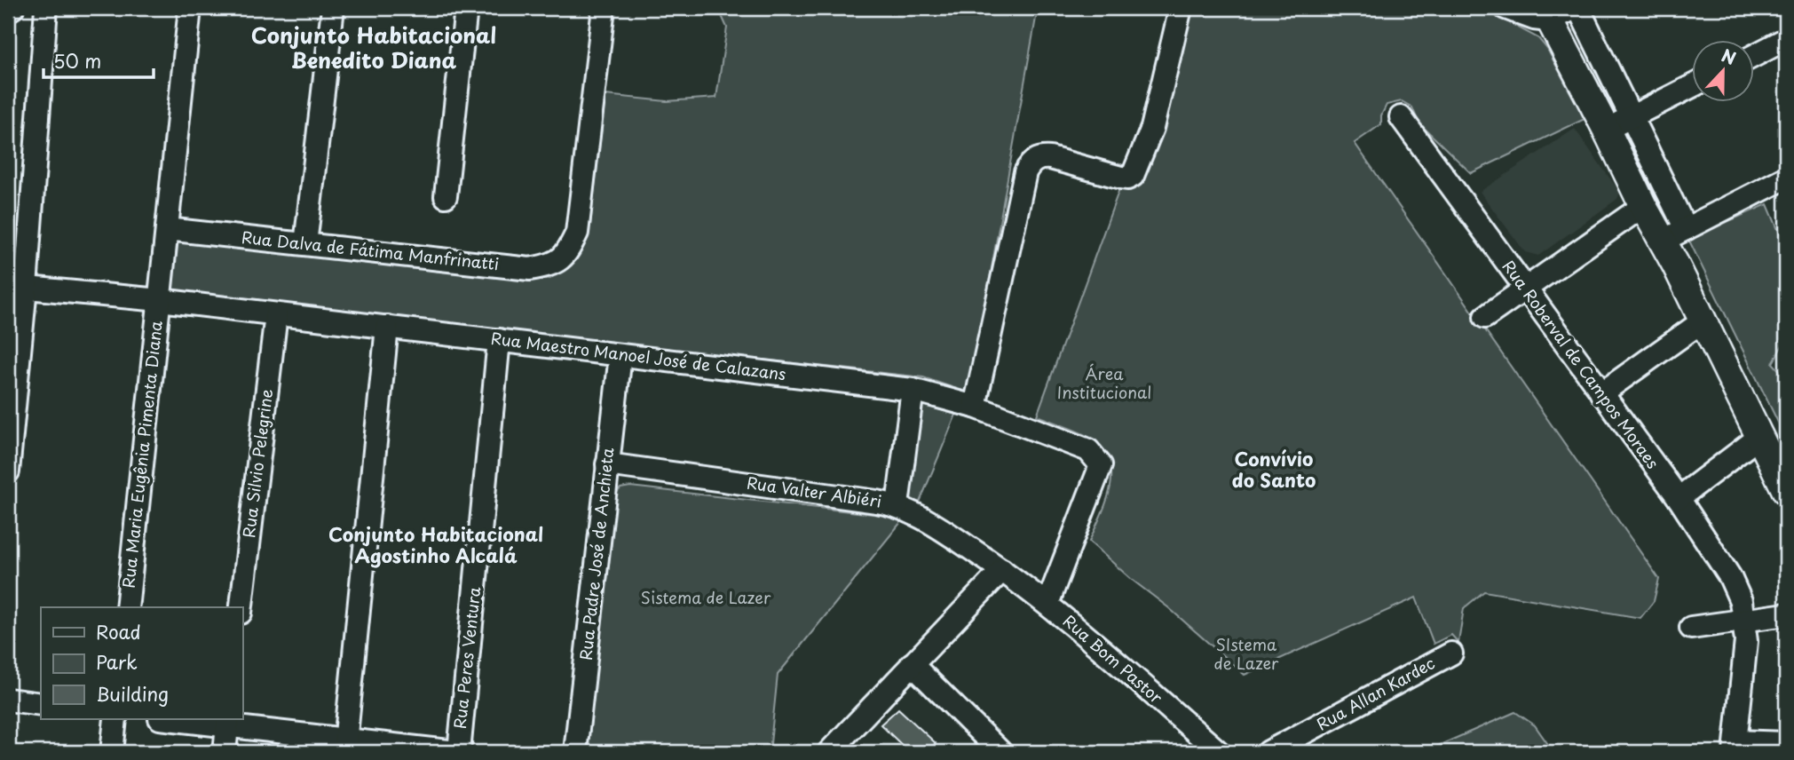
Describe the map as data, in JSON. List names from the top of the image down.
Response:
{
  "streets": {
    "street": [
      "Rua Dalva de Fátima Manfrinatti",
      "Rua Maestro Manoel José de Calazans",
      "Rua Roberval de Campos Moraes",
      "Rua Maria Eugênia Pimenta Diana",
      "Rua Silvio Pelegrine",
      "Rua Valter Albiéri",
      "Rua Padre José de Anchieta",
      "Rua Peres Ventura",
      "Rua Bom Pastor",
      "Rua Allan Kardec"
    ]
  },
  "crossings": [
    ["Rua Dalva de Fátima Manfrinatti", "Rua Maria Eugênia Pimenta Diana"],
    ["Rua Maestro Manoel José de Calazans", "Rua Maria Eugênia Pimenta Diana"],
    ["Rua Maestro Manoel José de Calazans", "Rua Silvio Pelegrine"],
    ["Rua Maestro Manoel José de Calazans", "Rua Padre José de Anchieta"],
    ["Rua Maestro Manoel José de Calazans", "Rua Peres Ventura"],
    ["Rua Maestro Manoel José de Calazans", "Rua Bom Pastor"],
    ["Rua Valter Albiéri", "Rua Padre José de Anchieta"],
    ["Rua Valter Albiéri", "Rua Bom Pastor"]
  ],
  "districts": ["Conjunto Habitacional Benedito Diana", "Convívio do Santo", "Conjunto Habitacional Agostinho Alcalá"],
  "parks": ["Área Institucional", "Sistema de Lazer", "SIstema de Lazer"],
  "legend": ["Road", "Park", "Building"],
  "scale_bar": "50 m",
  "north": "top"
}
